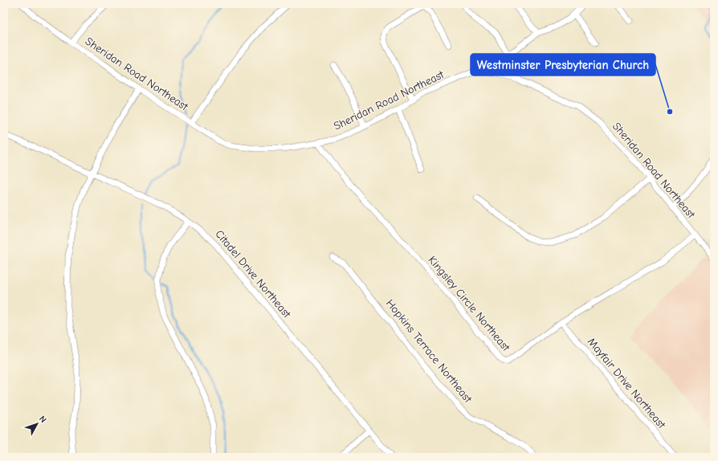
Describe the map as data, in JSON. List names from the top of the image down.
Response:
{
  "streets": {
    "street": [
      "Sheridan Road Northeast",
      "Citadel Drive Northeast",
      "Kingsley Circle Northeast",
      "Hopkins Terrace Northeast",
      "Mayfair Drive Northeast"
    ]
  },
  "crossings": [
    ["Sheridan Road Northeast", "Kingsley Circle Northeast"],
    ["Kingsley Circle Northeast", "Mayfair Drive Northeast"]
  ],
  "places": ["Westminster Presbyterian Church"],
  "north": "top right"
}
